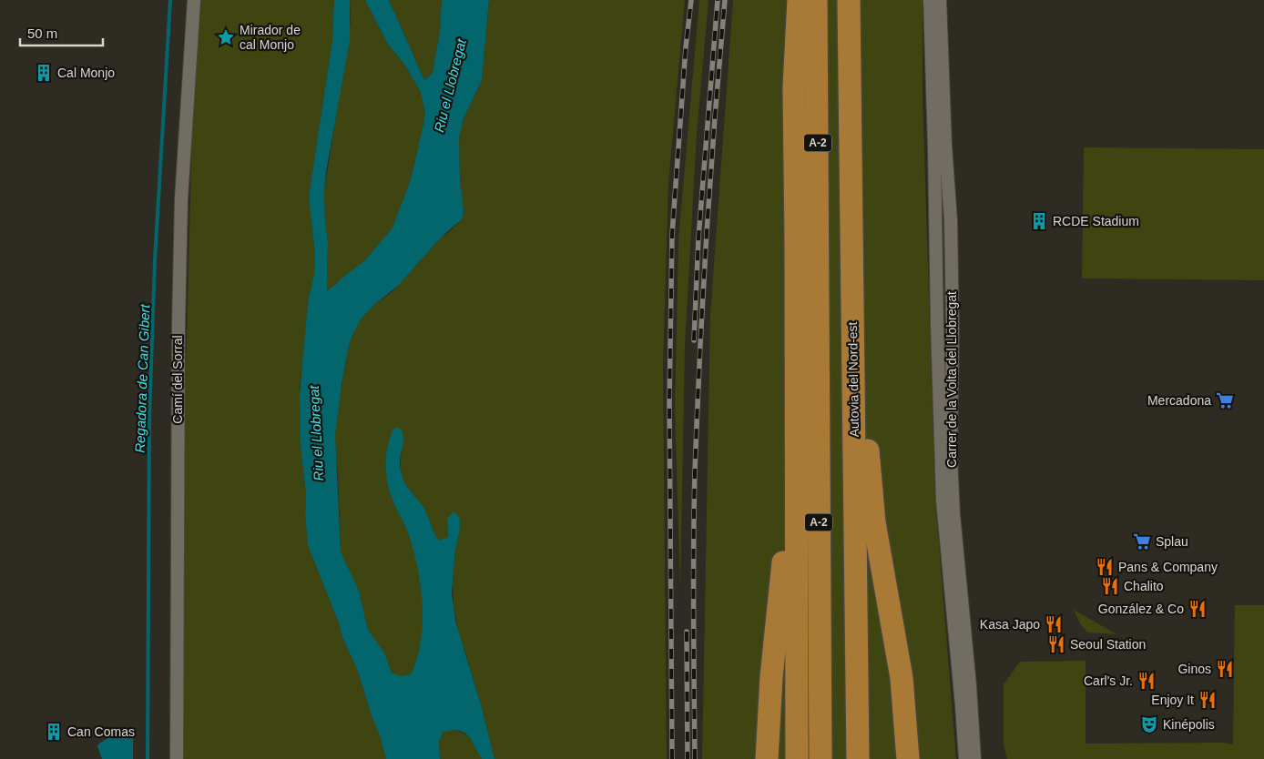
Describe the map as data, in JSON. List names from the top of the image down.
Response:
{
  "streets": {
    "highway": ["A-2", "Autovia del Nord-est"],
    "street": ["Camí del Sorral", "Carrer de la Volta del Llobregat"]
  },
  "water": ["Riu el Llobregat", "Regadora de Can Gibert"],
  "places": {
    "place": ["Mirador de cal Monjo"],
    "building": ["Cal Monjo", "RCDE Stadium", "Can Comas"],
    "supermarket": ["Mercadona", "Splau"],
    "restaurant": [
      "Pans & Company",
      "Chalito",
      "González & Co",
      "Kasa Japo",
      "Seoul Station",
      "Ginos",
      "Carl's Jr.",
      "Enjoy It"
    ],
    "theatre": ["Kinépolis"]
  },
  "scale_bar": "50 m"
}
